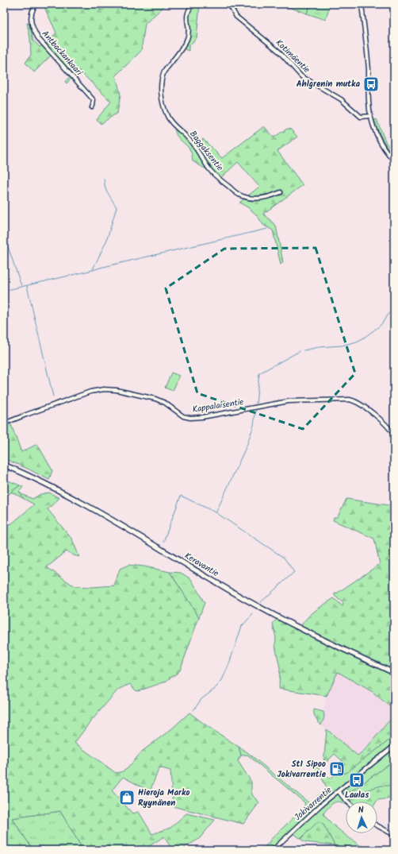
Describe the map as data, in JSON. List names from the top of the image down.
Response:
{
  "streets": {
    "main road": ["Keravantie"],
    "street": [
      "Antbackankaari",
      "Kotimäentie",
      "Baggaksentie",
      "Kappalaisentie",
      "Jokivarrentie"
    ]
  },
  "places": {
    "bus stop": ["Ahlgrenin mutka", "Laulas"],
    "fuel station": ["St1 Sipoo Jokivarrentie"],
    "shop": ["Hieroja Marko Ryynänen"]
  },
  "north": "top"
}
